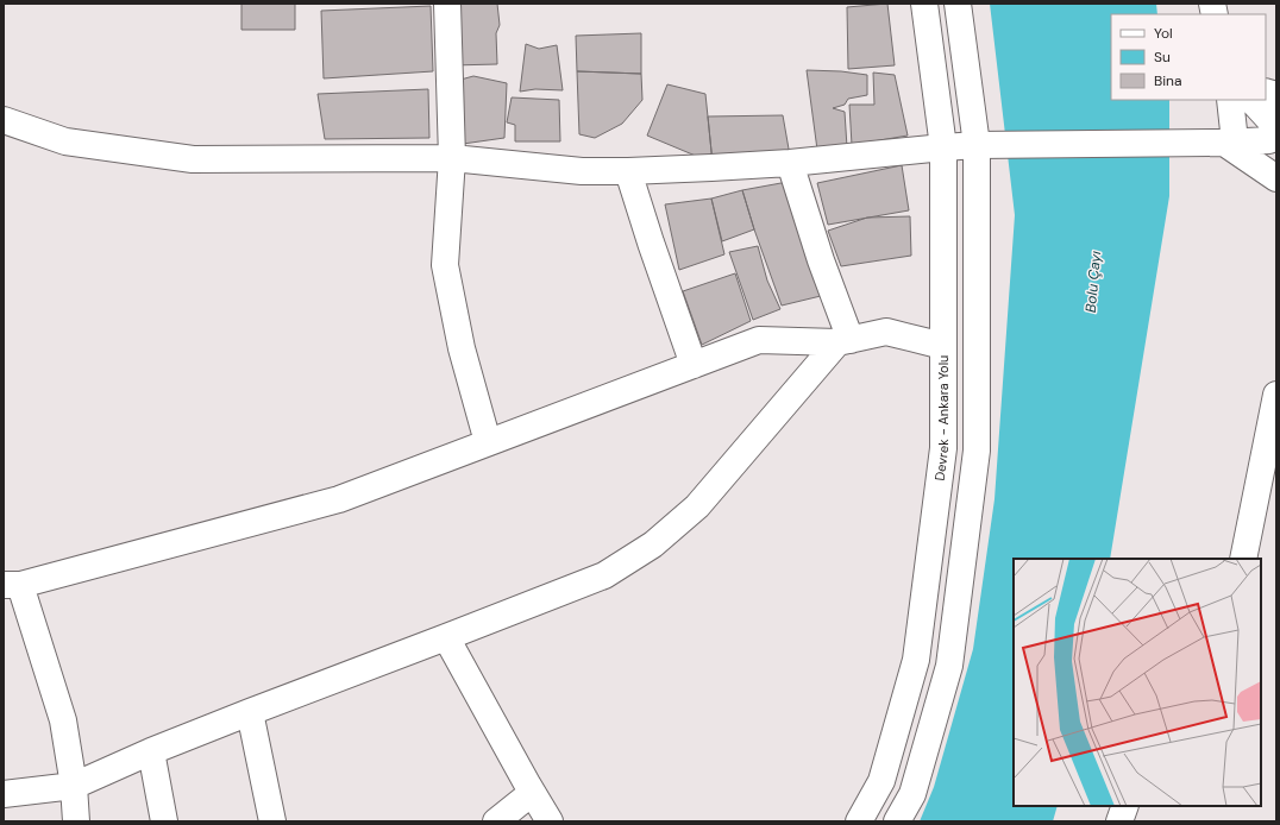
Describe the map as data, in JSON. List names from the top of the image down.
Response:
{
  "streets": {
    "main road": ["Devrek - Ankara Yolu"]
  },
  "water": ["Bolu Çayı"],
  "legend": ["Yol", "Su", "Bina"]
}
